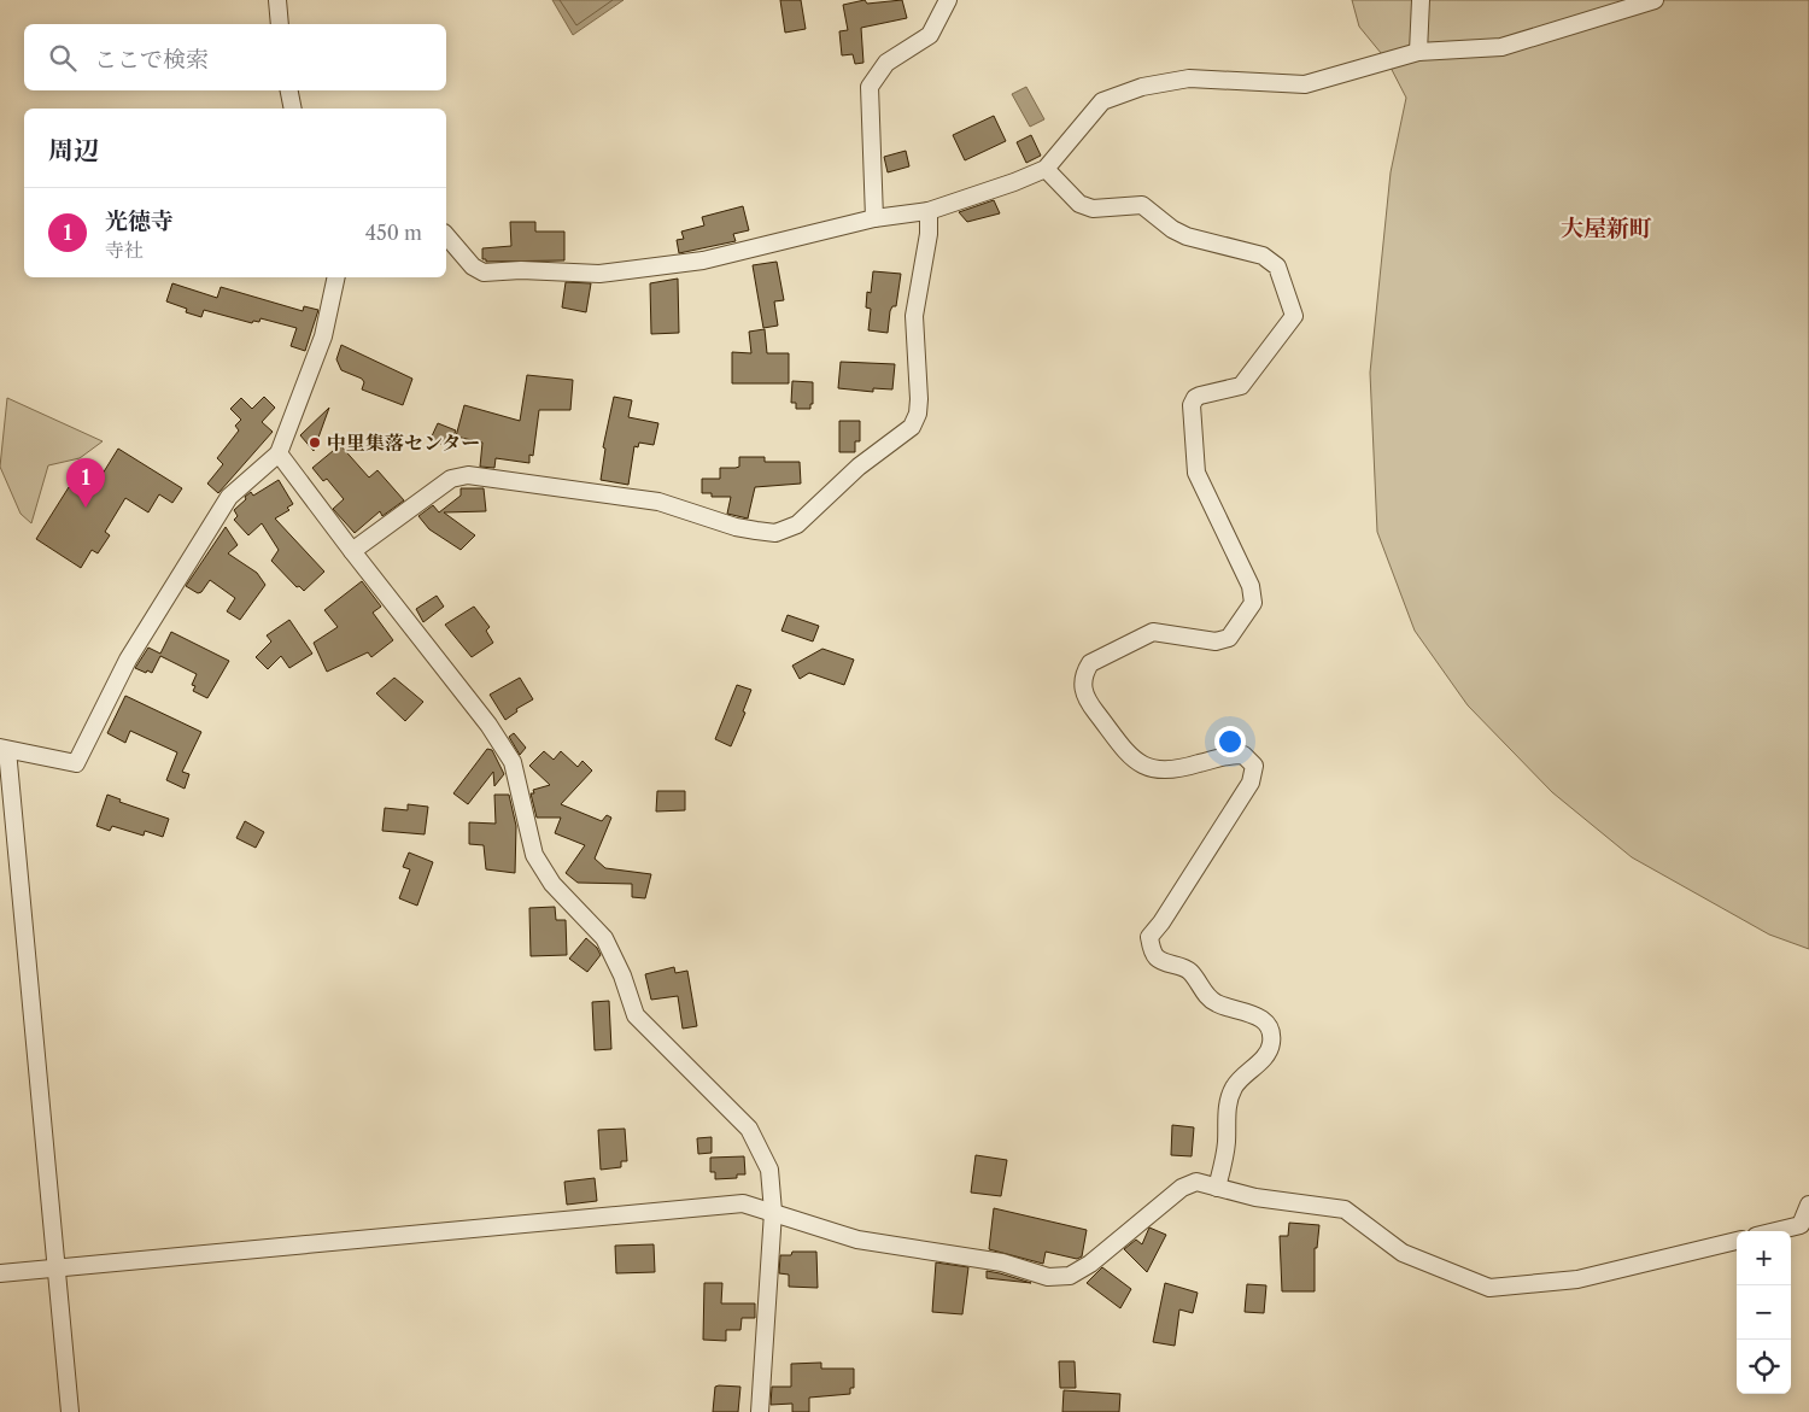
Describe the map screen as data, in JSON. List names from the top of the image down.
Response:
{
  "districts": ["大屋新町"],
  "places": ["中里集落センター"],
  "page": {
    "search": "ここで検索",
    "heading": "周辺",
    "list": [
      {
        "mark": "1",
        "name": "光徳寺",
        "note": "寺社",
        "value": "450 m"
      }
    ],
    "pins": "1",
    "map_buttons": ["+", "−"]
  }
}
